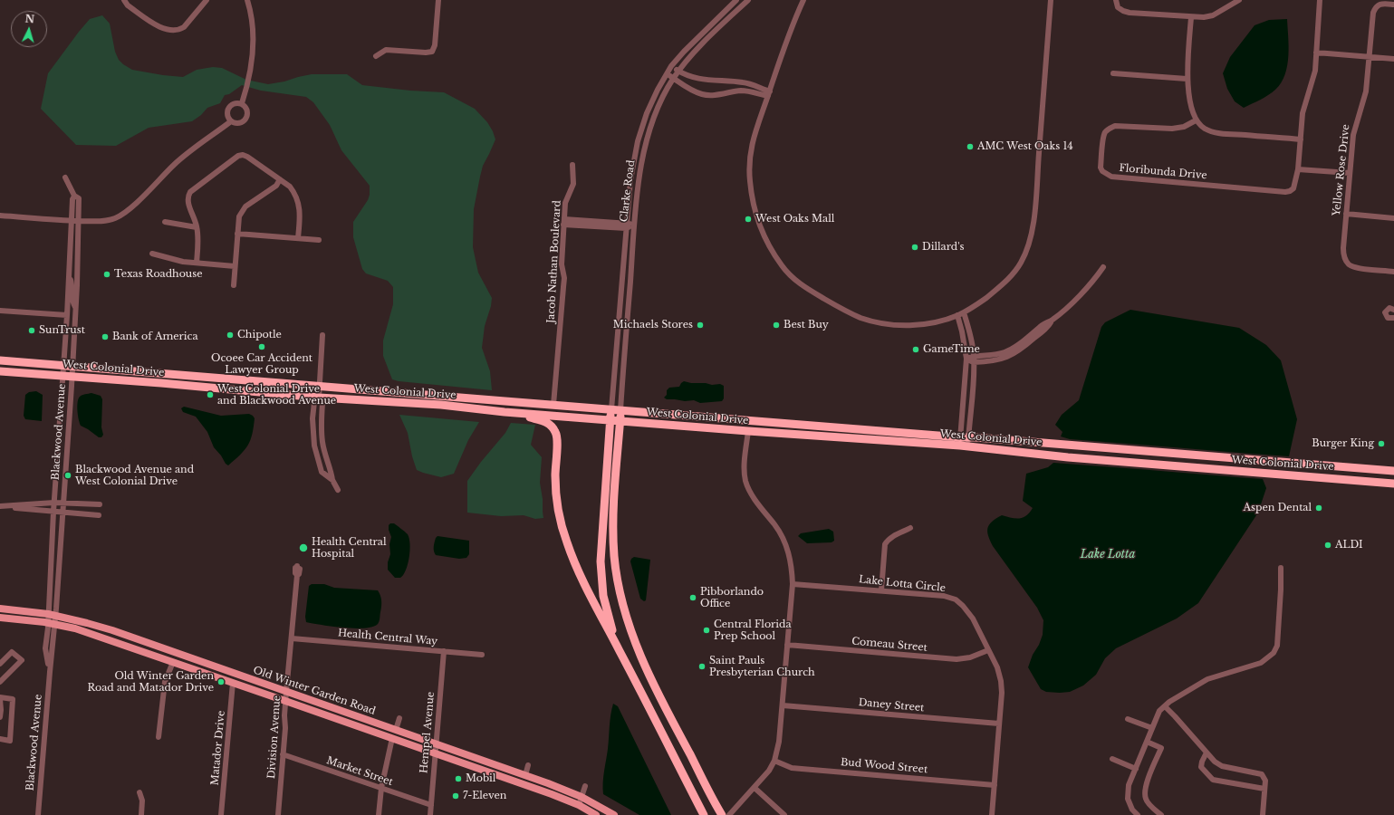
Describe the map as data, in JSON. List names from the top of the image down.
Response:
{
  "streets": {
    "highway": ["Clarke Road", "West Colonial Drive"],
    "main road": ["Old Winter Garden Road"],
    "street": [
      "Yellow Rose Drive",
      "Floribunda Drive",
      "Jacob Nathan Boulevard",
      "Blackwood Avenue",
      "Lake Lotta Circle",
      "Health Central Way",
      "Comeau Street",
      "Daney Street",
      "Hempel Avenue",
      "Division Avenue",
      "Matador Drive",
      "Bud Wood Street",
      "Market Street"
    ]
  },
  "crossings": [
    ["Clarke Road", "West Colonial Drive"],
    ["Jacob Nathan Boulevard", "West Colonial Drive"],
    ["West Colonial Drive", "Blackwood Avenue"],
    ["Blackwood Avenue", "Old Winter Garden Road"],
    ["Lake Lotta Circle", "Comeau Street"],
    ["Lake Lotta Circle", "Daney Street"],
    ["Lake Lotta Circle", "Bud Wood Street"],
    ["Health Central Way", "Hempel Avenue"],
    ["Health Central Way", "Division Avenue"],
    ["Old Winter Garden Road", "Hempel Avenue"],
    ["Old Winter Garden Road", "Division Avenue"],
    ["Old Winter Garden Road", "Matador Drive"],
    ["Hempel Avenue", "Market Street"],
    ["Division Avenue", "Market Street"]
  ],
  "water": ["Lake Lotta"],
  "places": [
    "AMC West Oaks 14",
    "West Oaks Mall",
    "Dillard's",
    "Texas Roadhouse",
    "Michaels Stores",
    "Best Buy",
    "SunTrust",
    "Chipotle",
    "Bank of America",
    "Ocoee Car Accident Lawyer Group",
    "GameTime",
    "West Colonial Drive and Blackwood Avenue",
    "Burger King",
    "Blackwood Avenue and West Colonial Drive",
    "Aspen Dental",
    "ALDI",
    "Health Central Hospital",
    "Pibborlando Office",
    "Central Florida Prep School",
    "Saint Pauls Presbyterian Church",
    "Old Winter Garden Road and Matador Drive",
    "Mobil",
    "7-Eleven"
  ],
  "north": "top"
}
